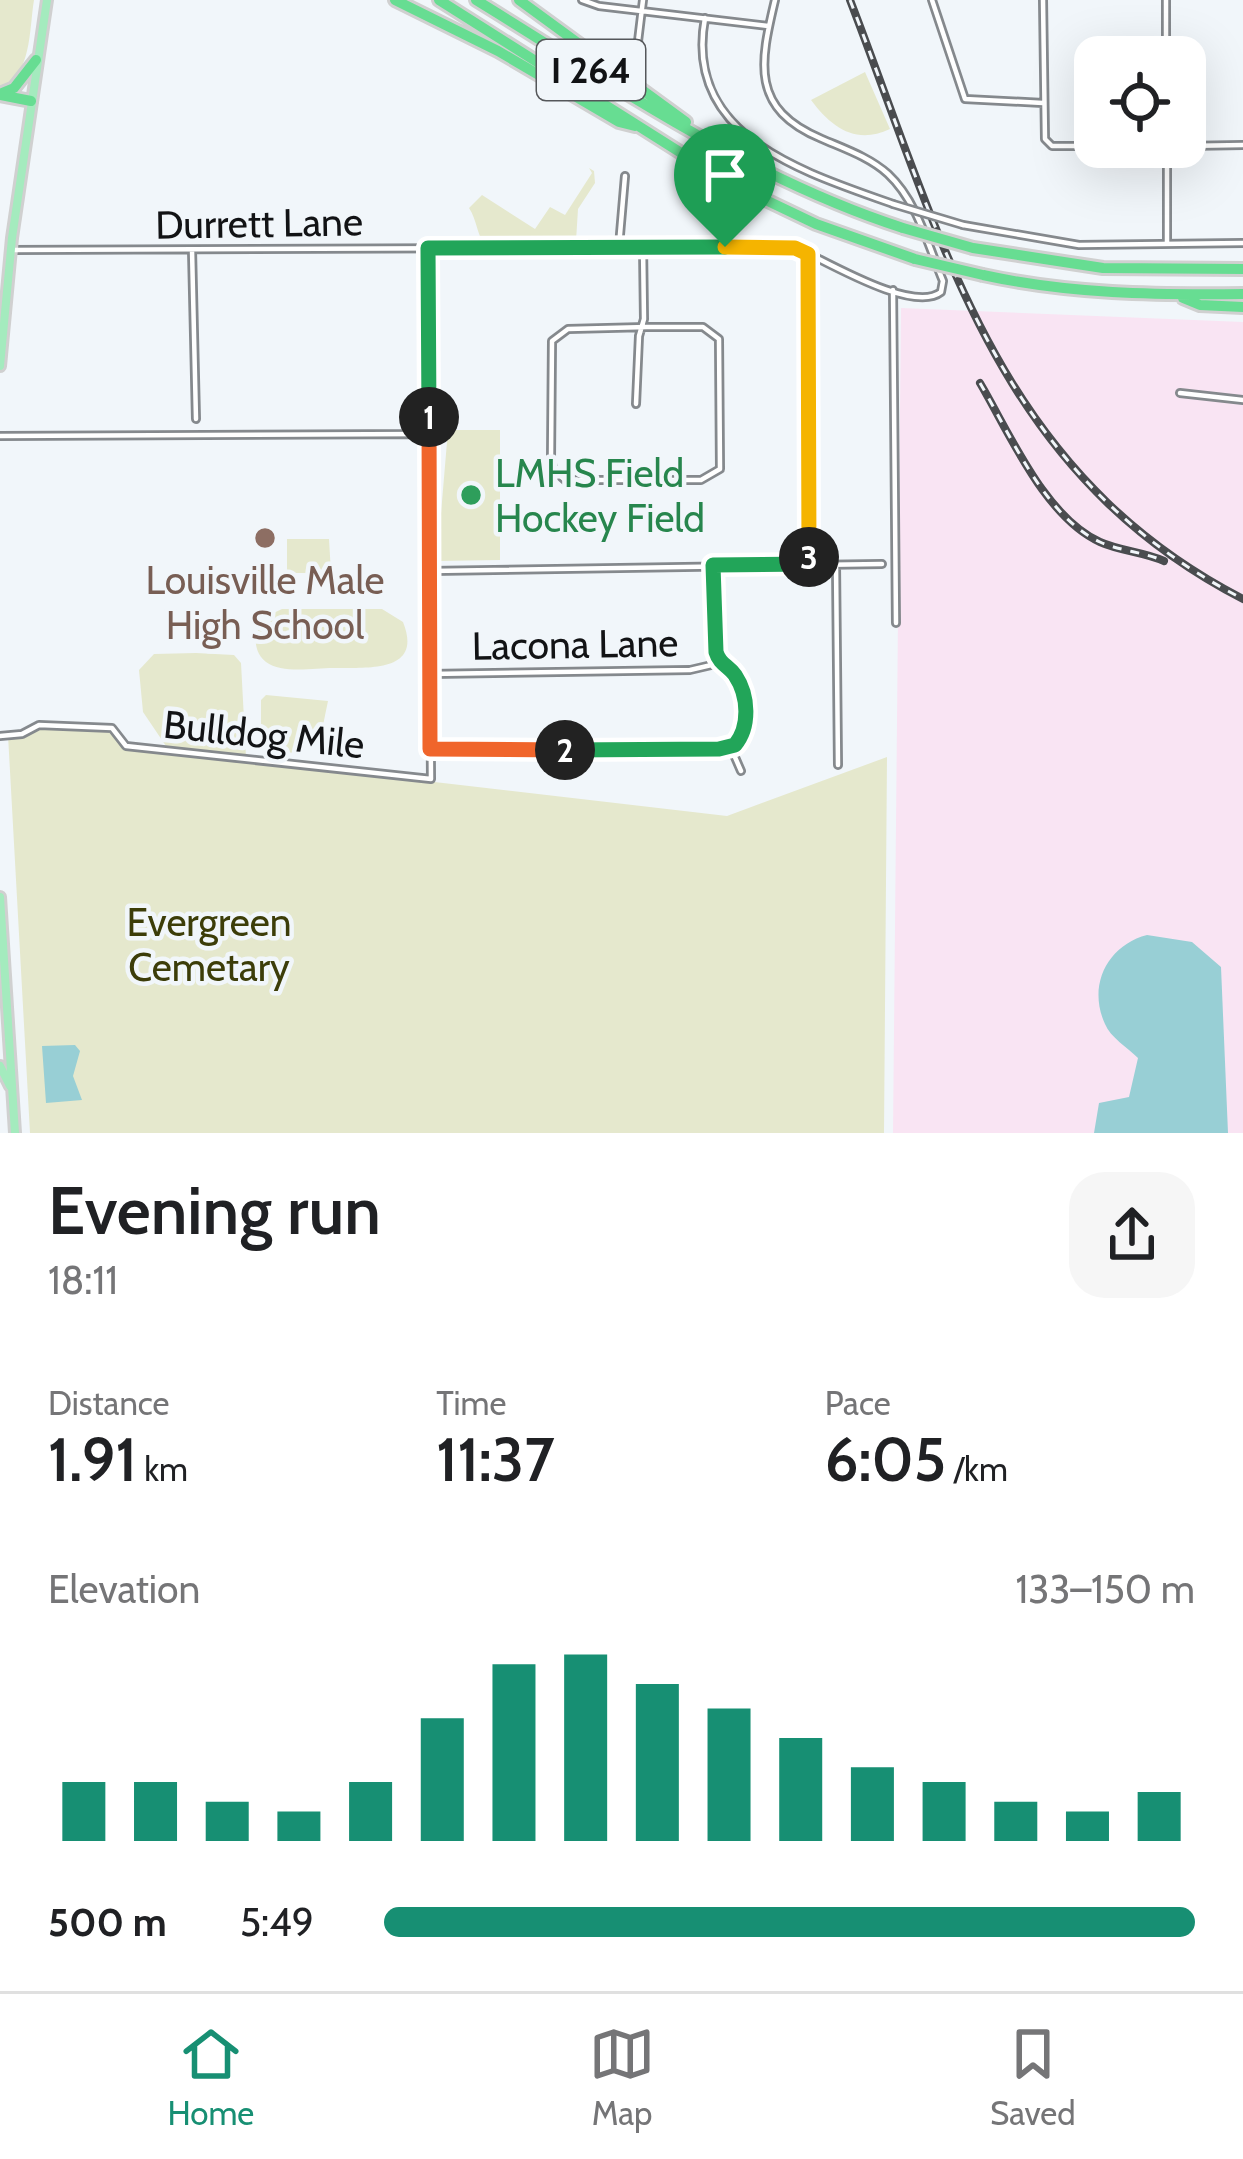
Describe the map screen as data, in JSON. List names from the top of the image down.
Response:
{
  "streets": {
    "highway": ["I 264"],
    "street": ["Durrett Lane", "Lacona Lane", "Bulldog Mile"]
  },
  "parks": ["Evergreen Cemetary"],
  "places": ["LMHS Field Hockey Field", "Louisville Male High School"],
  "page": {
    "pins": ["1", "3", "2"],
    "heading": ["Evening run", "18:11"],
    "stats": [
      ["Distance", "1.91 km"],
      ["Time", "11:37"],
      ["Pace", "6:05 /km"]
    ],
    "chart": ["Elevation", "133–150 m"],
    "list": [
      {
        "name": "500 m",
        "note": "5:49"
      }
    ],
    "tabs": ["Home", "Map", "Saved"]
  }
}
